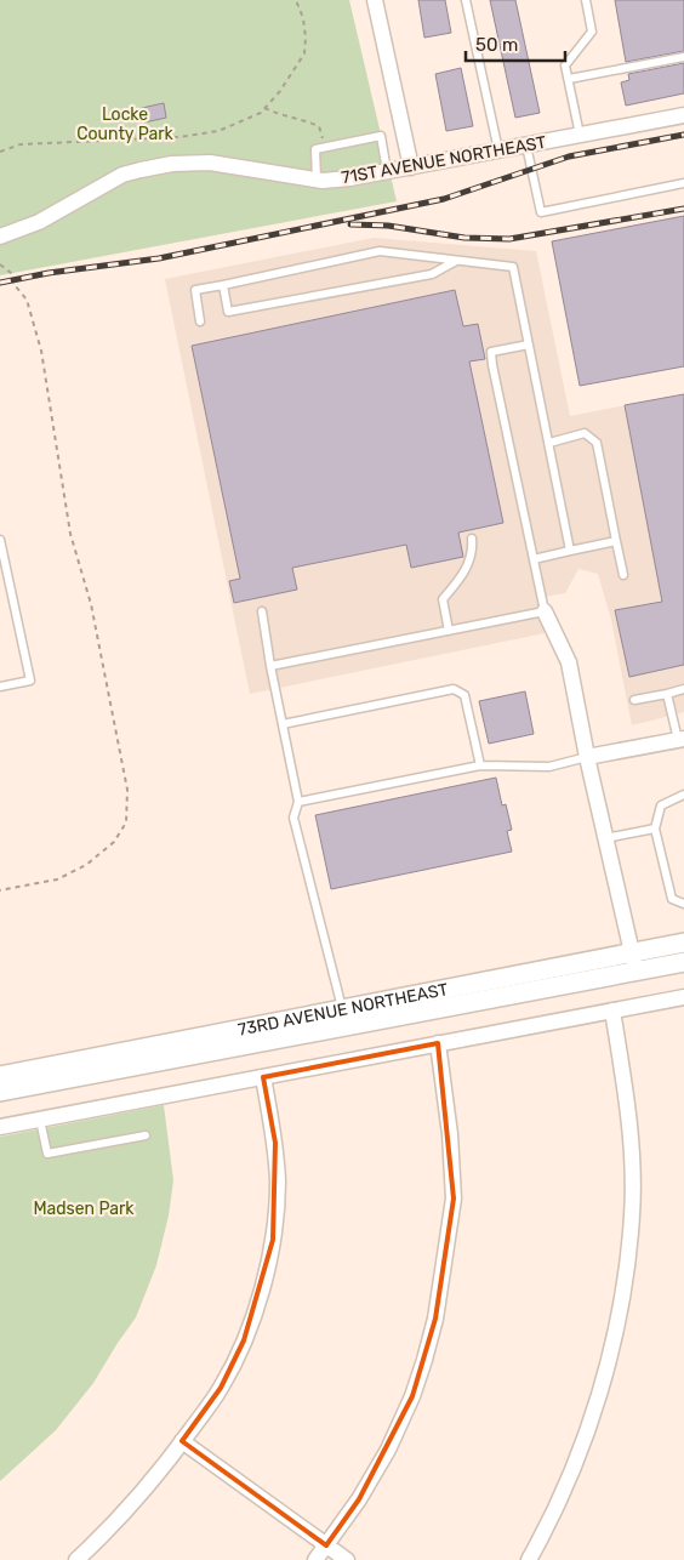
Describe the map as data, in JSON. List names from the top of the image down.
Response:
{
  "streets": {
    "street": ["71ST AVENUE NORTHEAST", "73RD AVENUE NORTHEAST"]
  },
  "parks": ["Locke County Park", "Madsen Park"],
  "scale_bar": "50 m"
}
